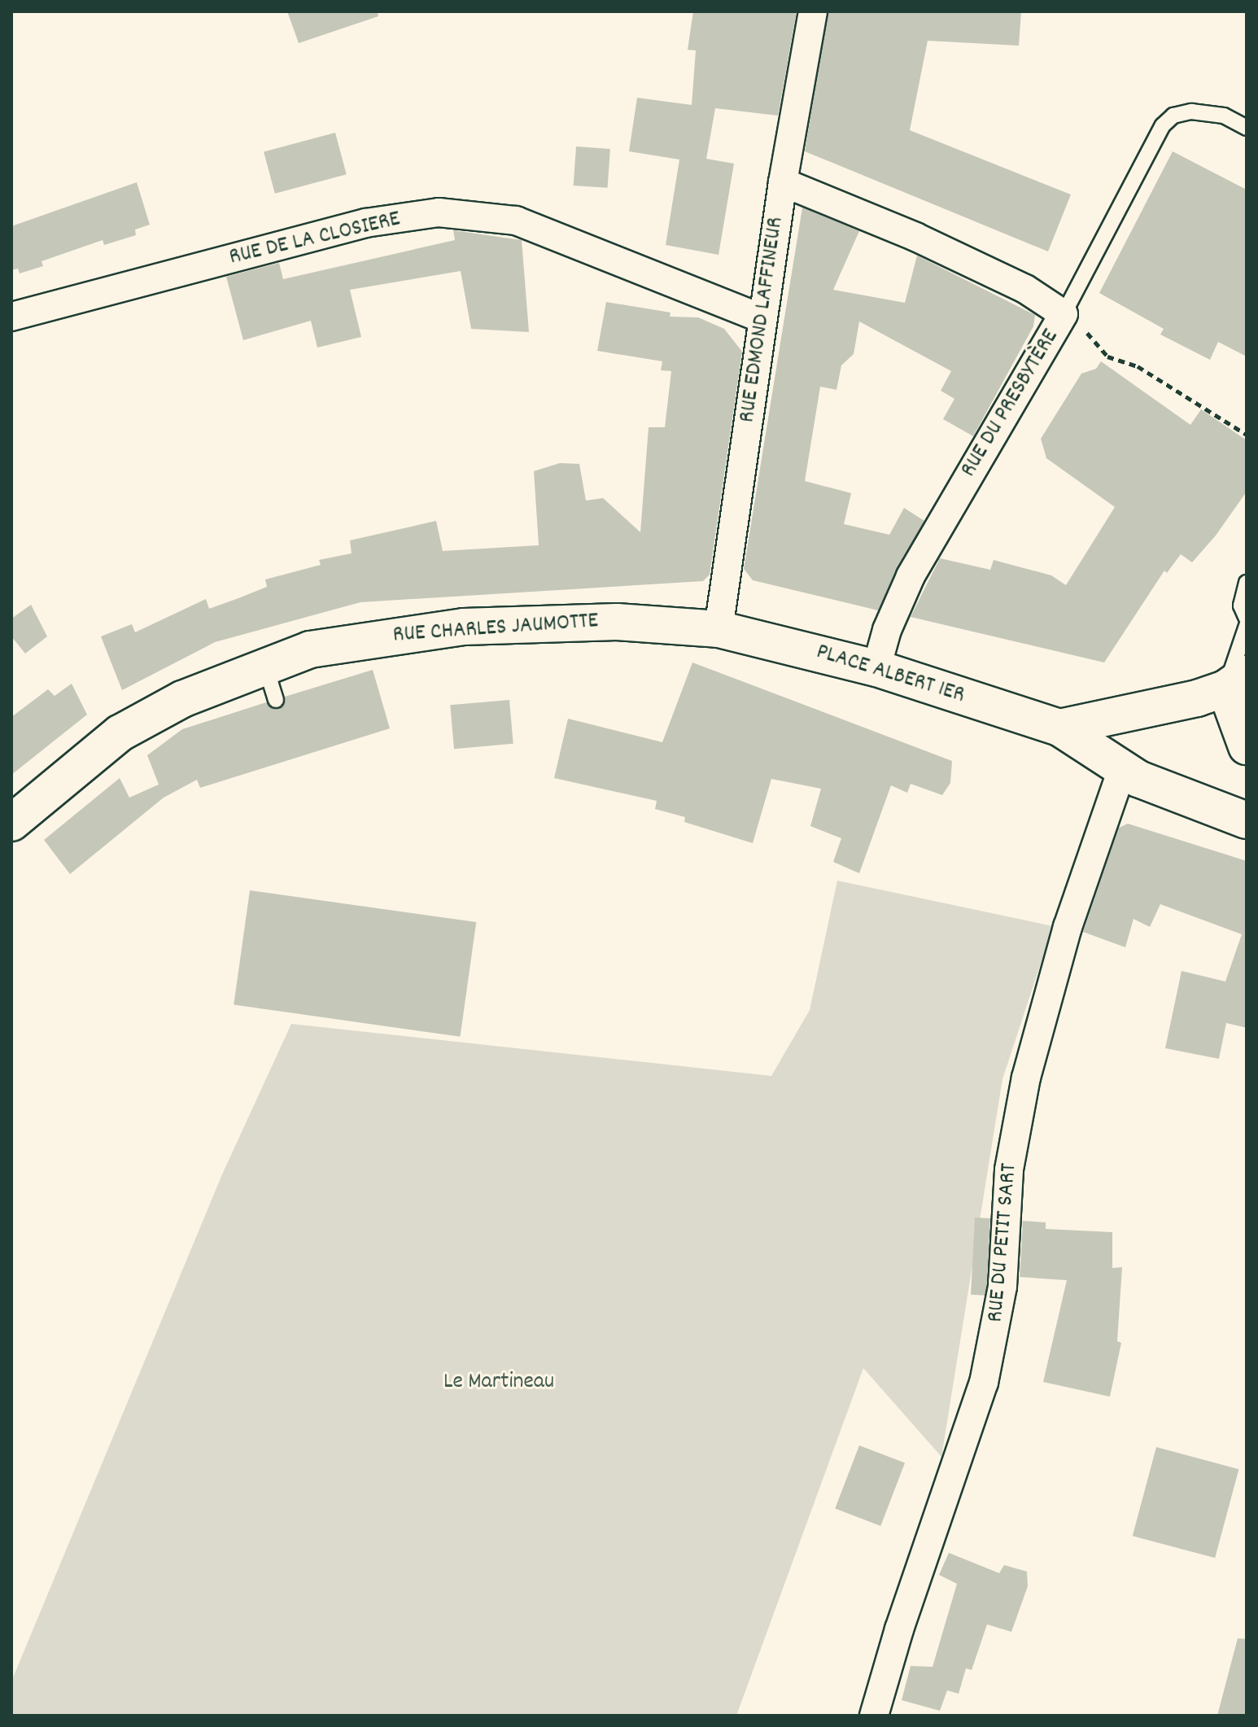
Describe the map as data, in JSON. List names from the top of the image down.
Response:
{
  "streets": {
    "main road": ["RUE CHARLES JAUMOTTE", "PLACE ALBERT 1ER"],
    "street": [
      "RUE DE LA CLOSIERE",
      "RUE EDMOND LAFFINEUR",
      "RUE DU PRESBYTÈRE",
      "RUE DU PETIT SART"
    ]
  },
  "crossings": [
    ["RUE DE LA CLOSIERE", "RUE EDMOND LAFFINEUR"],
    ["RUE EDMOND LAFFINEUR", "RUE DU PRESBYTÈRE"],
    ["RUE EDMOND LAFFINEUR", "RUE CHARLES JAUMOTTE"],
    ["RUE EDMOND LAFFINEUR", "PLACE ALBERT 1ER"],
    ["RUE DU PRESBYTÈRE", "PLACE ALBERT 1ER"],
    ["RUE CHARLES JAUMOTTE", "PLACE ALBERT 1ER"],
    ["PLACE ALBERT 1ER", "RUE DU PETIT SART"]
  ],
  "parks": ["Le Martineau"]
}
